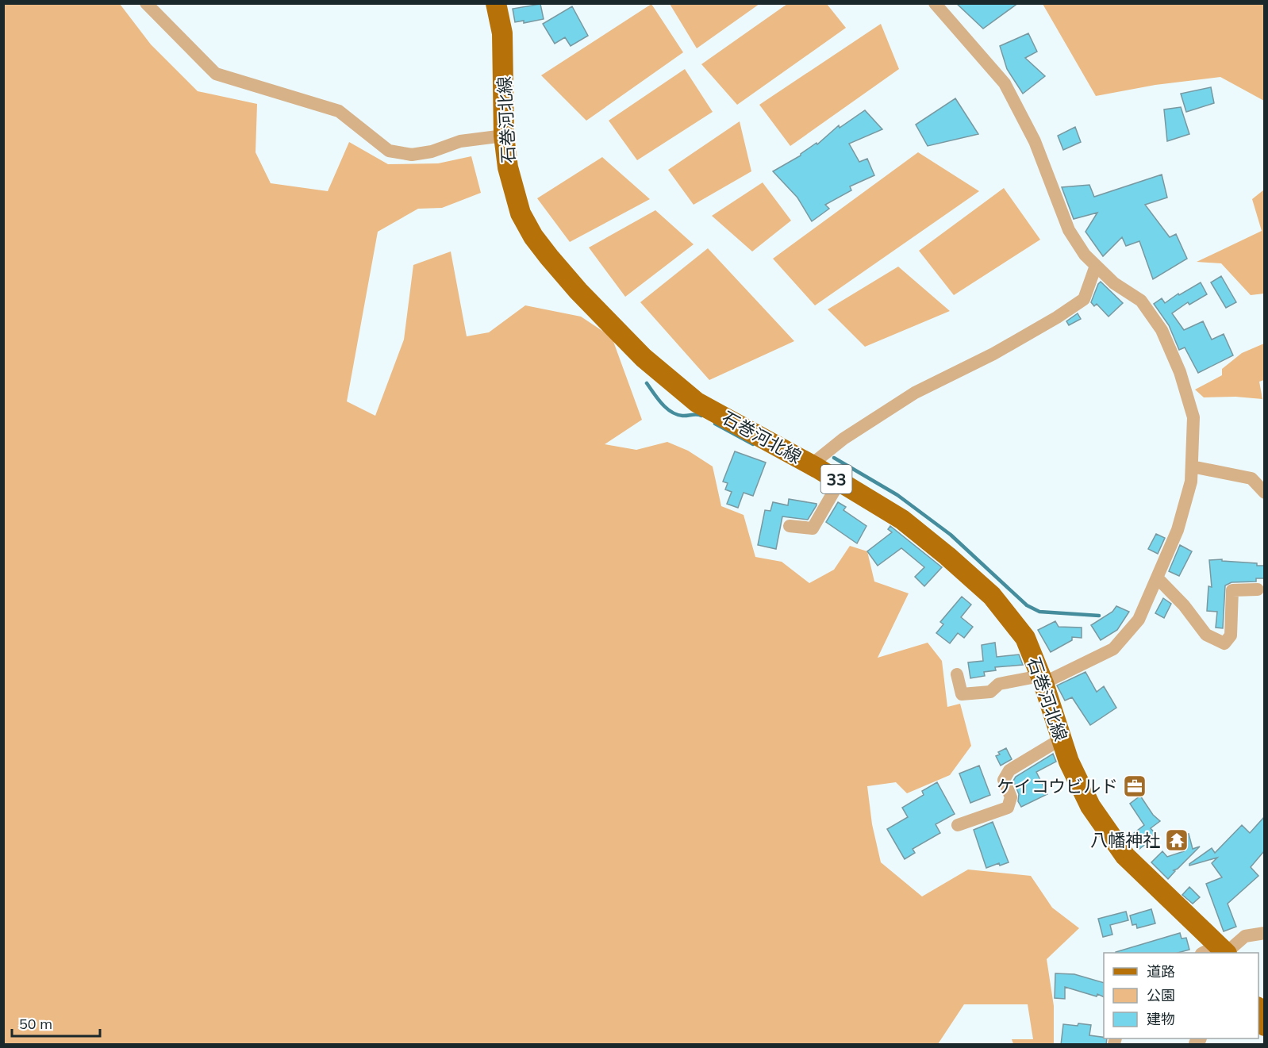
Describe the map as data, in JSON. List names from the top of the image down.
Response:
{
  "streets": {
    "main road": ["石巻河北線", "33"]
  },
  "places": {
    "office": ["ケイコウビルド"],
    "temple": ["八幡神社"]
  },
  "legend": ["道路", "公園", "建物"],
  "scale_bar": "50 m"
}
